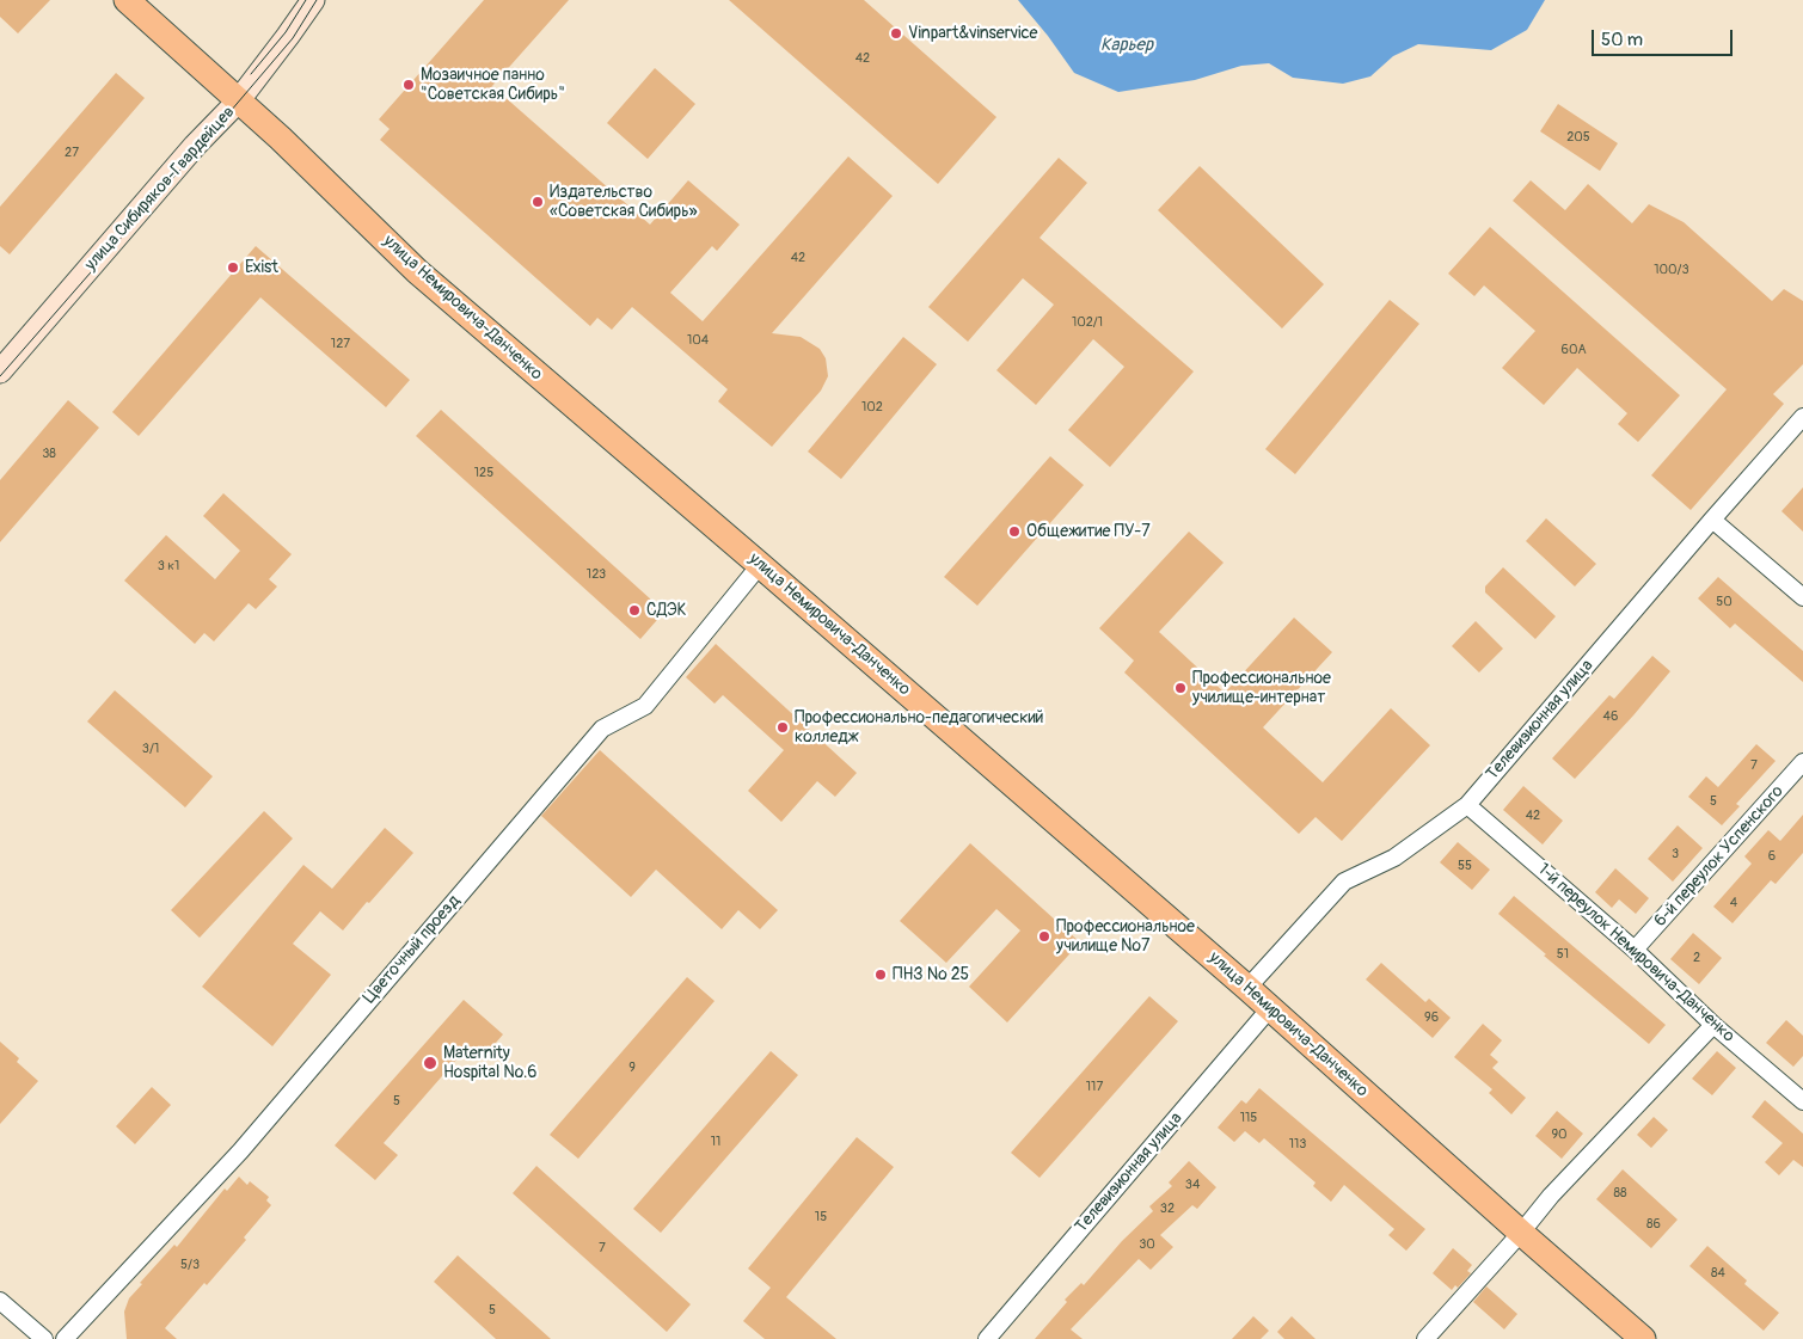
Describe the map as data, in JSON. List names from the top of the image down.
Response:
{
  "streets": {
    "main road": ["улица Сибиряков-Гвардейцев", "улица Немировича-Данченко"],
    "street": [
      "Телевизионная улица",
      "6-й переулок Успенского",
      "Цветочный проезд",
      "1-й переулок Немировича-Данченко"
    ]
  },
  "crossings": [
    ["улица Сибиряков-Гвардейцев", "улица Немировича-Данченко"],
    ["улица Немировича-Данченко", "Телевизионная улица"],
    ["улица Немировича-Данченко", "Цветочный проезд"],
    ["Телевизионная улица", "1-й переулок Немировича-Данченко"],
    ["6-й переулок Успенского", "1-й переулок Немировича-Данченко"]
  ],
  "water": ["Карьер"],
  "places": [
    "Vinpart&vinservice",
    "Мозаичное панно \"Советская Сибирь\"",
    "Издательство «Советская Сибирь»",
    "Exist",
    "Общежитие ПУ-7",
    "СДЭК",
    "Профессиональное училище-интернат",
    "Профессионально-педагогический колледж",
    "Профессиональное училище №7",
    "ПНЗ № 25",
    "Maternity Hospital No.6"
  ],
  "house_numbers": [
    "42",
    "205",
    "27",
    "42",
    "100/3",
    "102/1",
    "104",
    "127",
    "60А",
    "102",
    "38",
    "125",
    "3 к1",
    "123",
    "50",
    "46",
    "3/1",
    "7",
    "5",
    "42",
    "3",
    "6",
    "55",
    "4",
    "51",
    "2",
    "96",
    "9",
    "117",
    "5",
    "115",
    "90",
    "11",
    "113",
    "34",
    "88",
    "32",
    "15",
    "86",
    "30",
    "7",
    "5/3",
    "84",
    "5"
  ],
  "scale_bar": "50 m"
}
